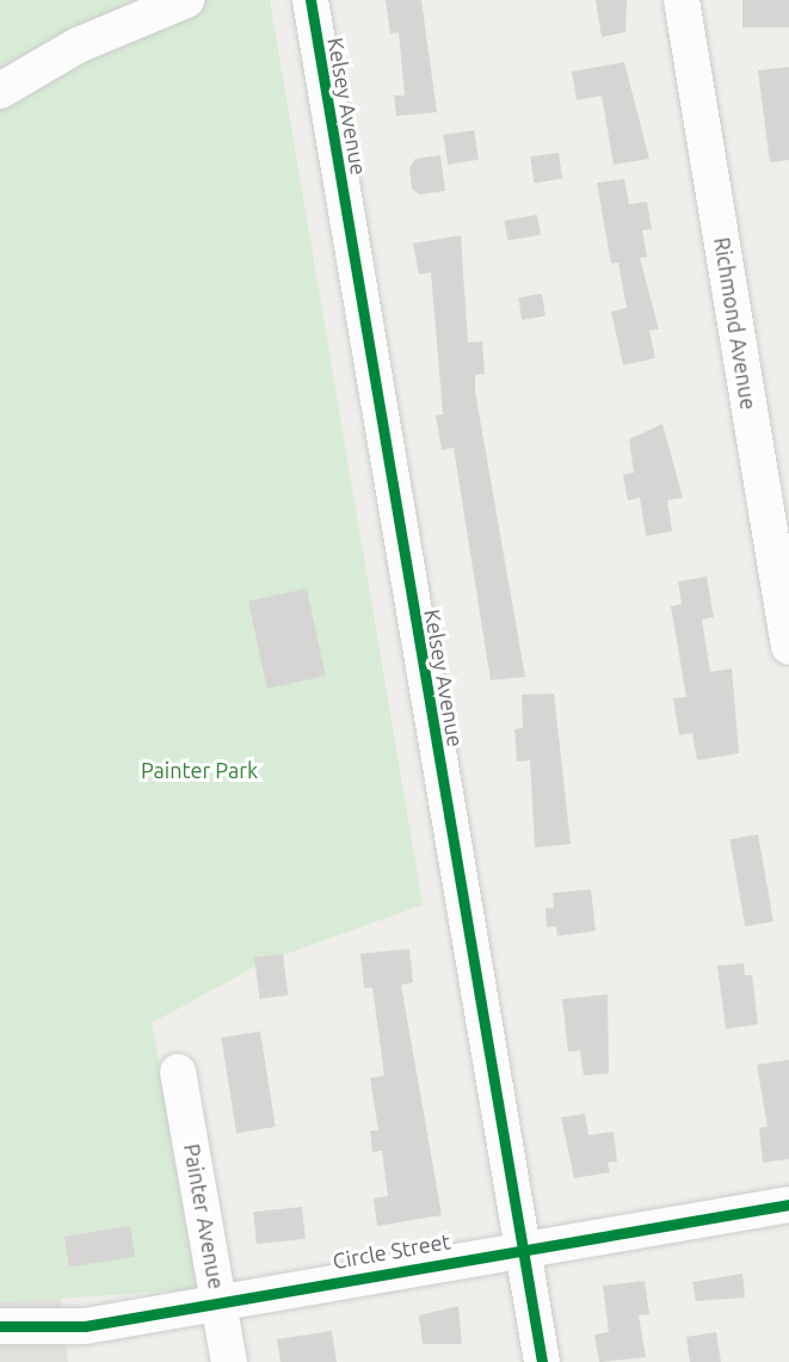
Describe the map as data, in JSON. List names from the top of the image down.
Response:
{
  "streets": {
    "street": [
      "Kelsey Avenue",
      "Richmond Avenue",
      "Painter Avenue",
      "Circle Street"
    ]
  },
  "crossings": [
    ["Kelsey Avenue", "Circle Street"],
    ["Painter Avenue", "Circle Street"]
  ],
  "parks": ["Painter Park"]
}
